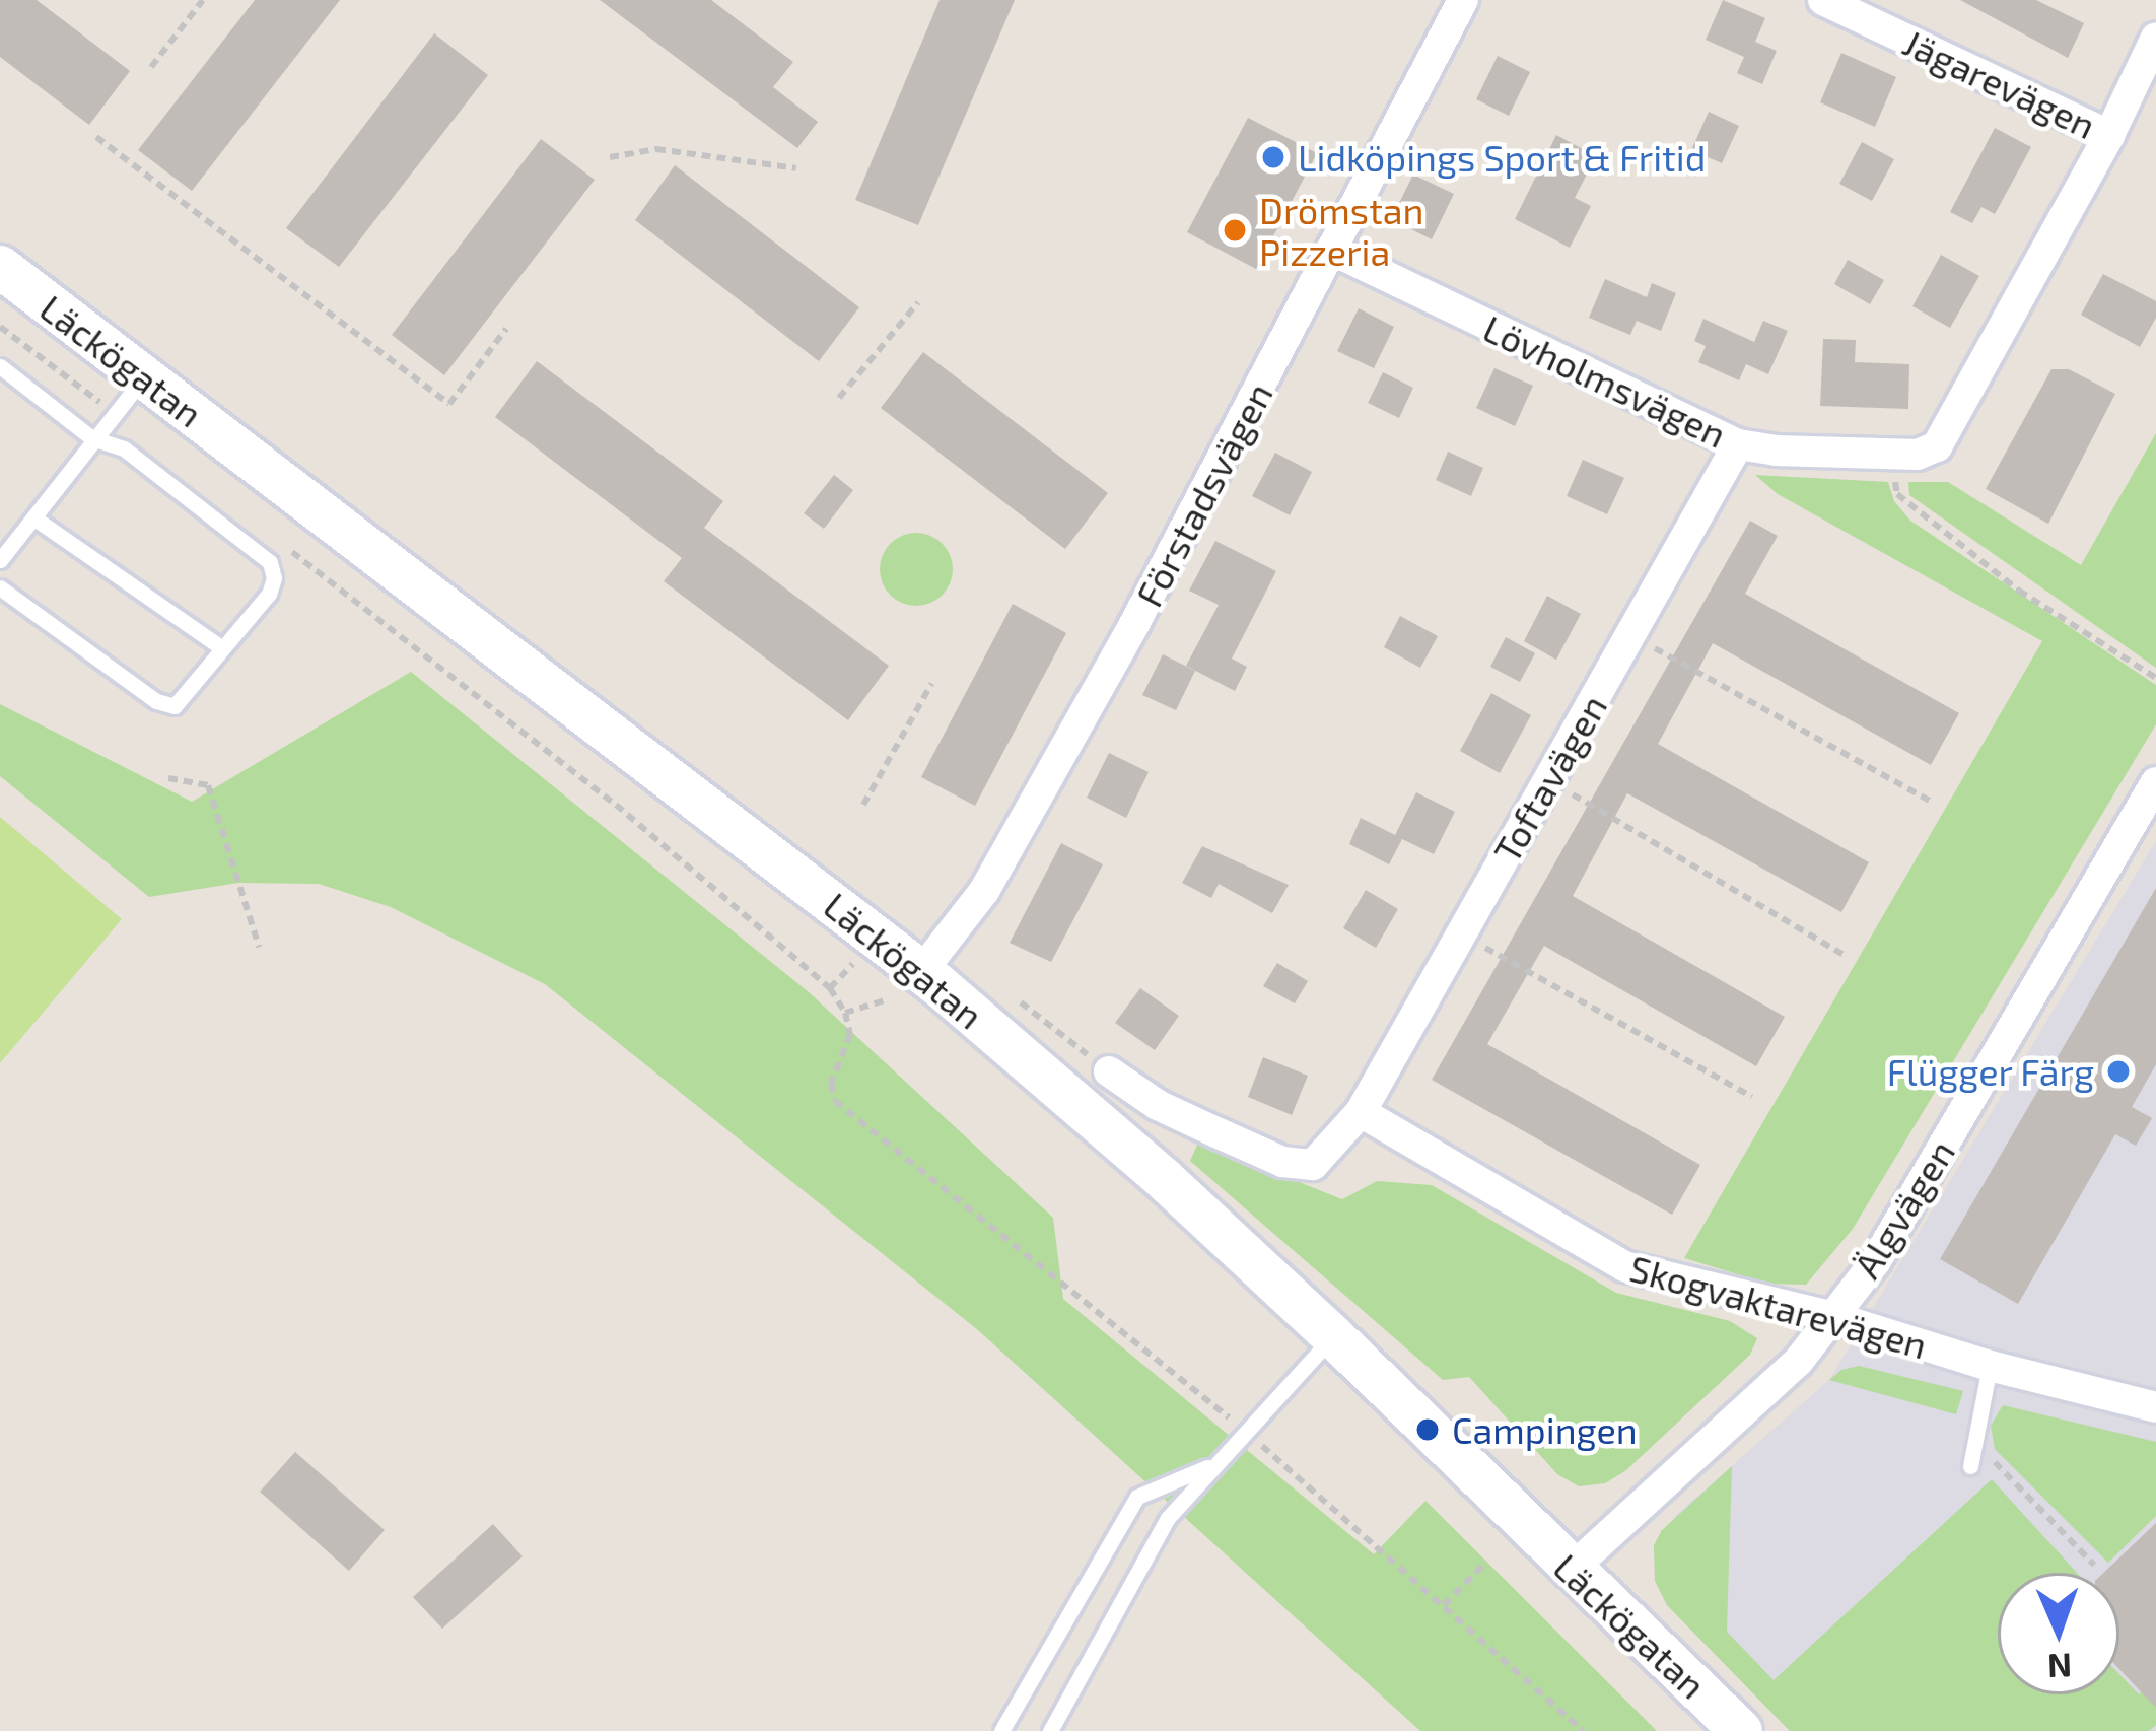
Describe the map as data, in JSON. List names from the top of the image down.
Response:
{
  "streets": {
    "main road": ["Läckögatan"],
    "street": [
      "Jägarevägen",
      "Lövholmsvägen",
      "Förstadsvägen",
      "Toftavägen",
      "Älgvägen",
      "Skogvaktarevägen"
    ]
  },
  "crossings": [
    ["Jägarevägen", "Lövholmsvägen"],
    ["Läckögatan", "Förstadsvägen"],
    ["Läckögatan", "Älgvägen"],
    ["Lövholmsvägen", "Förstadsvägen"],
    ["Lövholmsvägen", "Toftavägen"],
    ["Toftavägen", "Skogvaktarevägen"],
    ["Älgvägen", "Skogvaktarevägen"]
  ],
  "places": [
    "Lidköpings Sport & Fritid",
    "Drömstan Pizzeria",
    "Flügger Färg",
    "Campingen"
  ],
  "north": "bottom"
}
